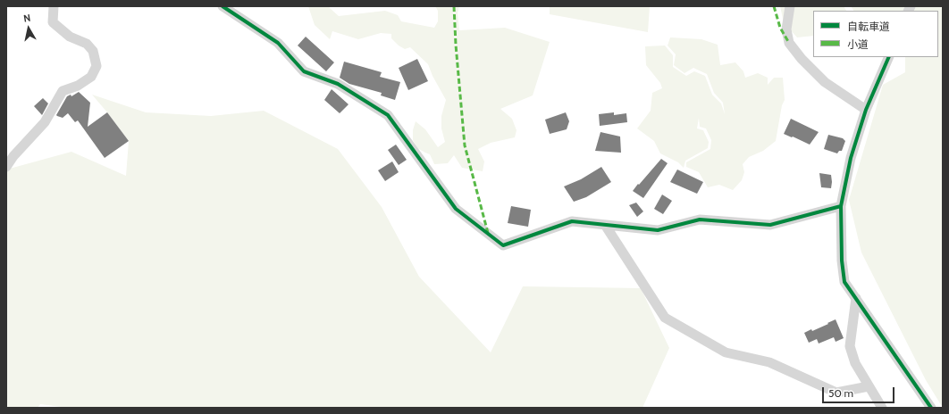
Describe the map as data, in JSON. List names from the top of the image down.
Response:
{
  "legend": ["自転車道", "小道"],
  "scale_bar": "50 m",
  "north": "top"
}
